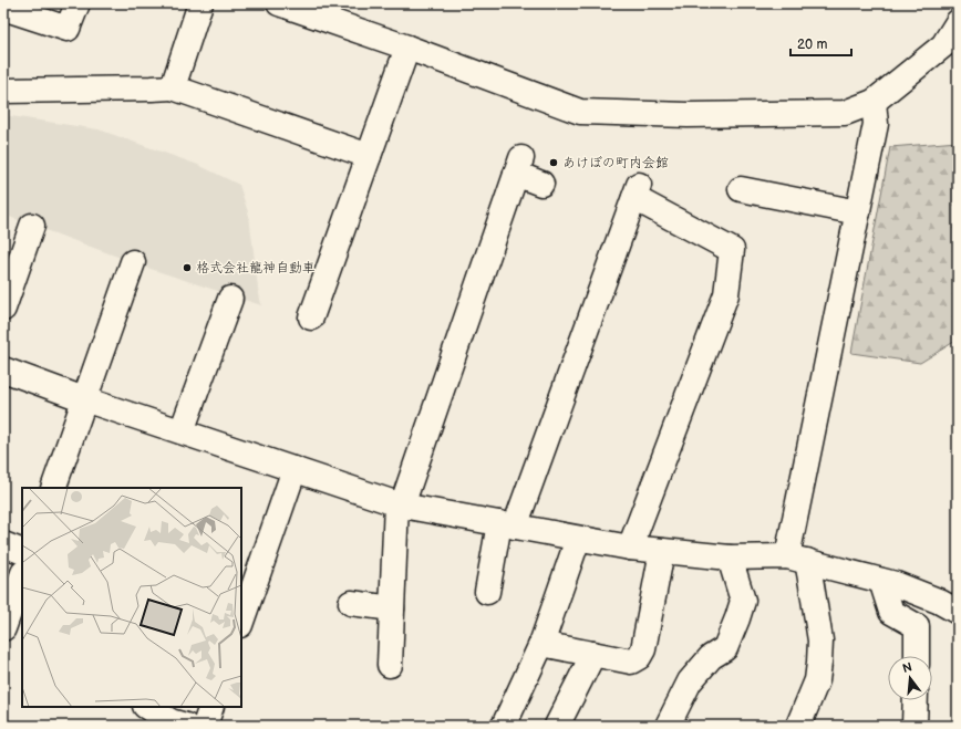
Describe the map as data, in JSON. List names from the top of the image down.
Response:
{
  "places": ["あけぼの町内会館", "格式会社龍神自動車"],
  "scale_bar": "20 m",
  "north": "top"
}
